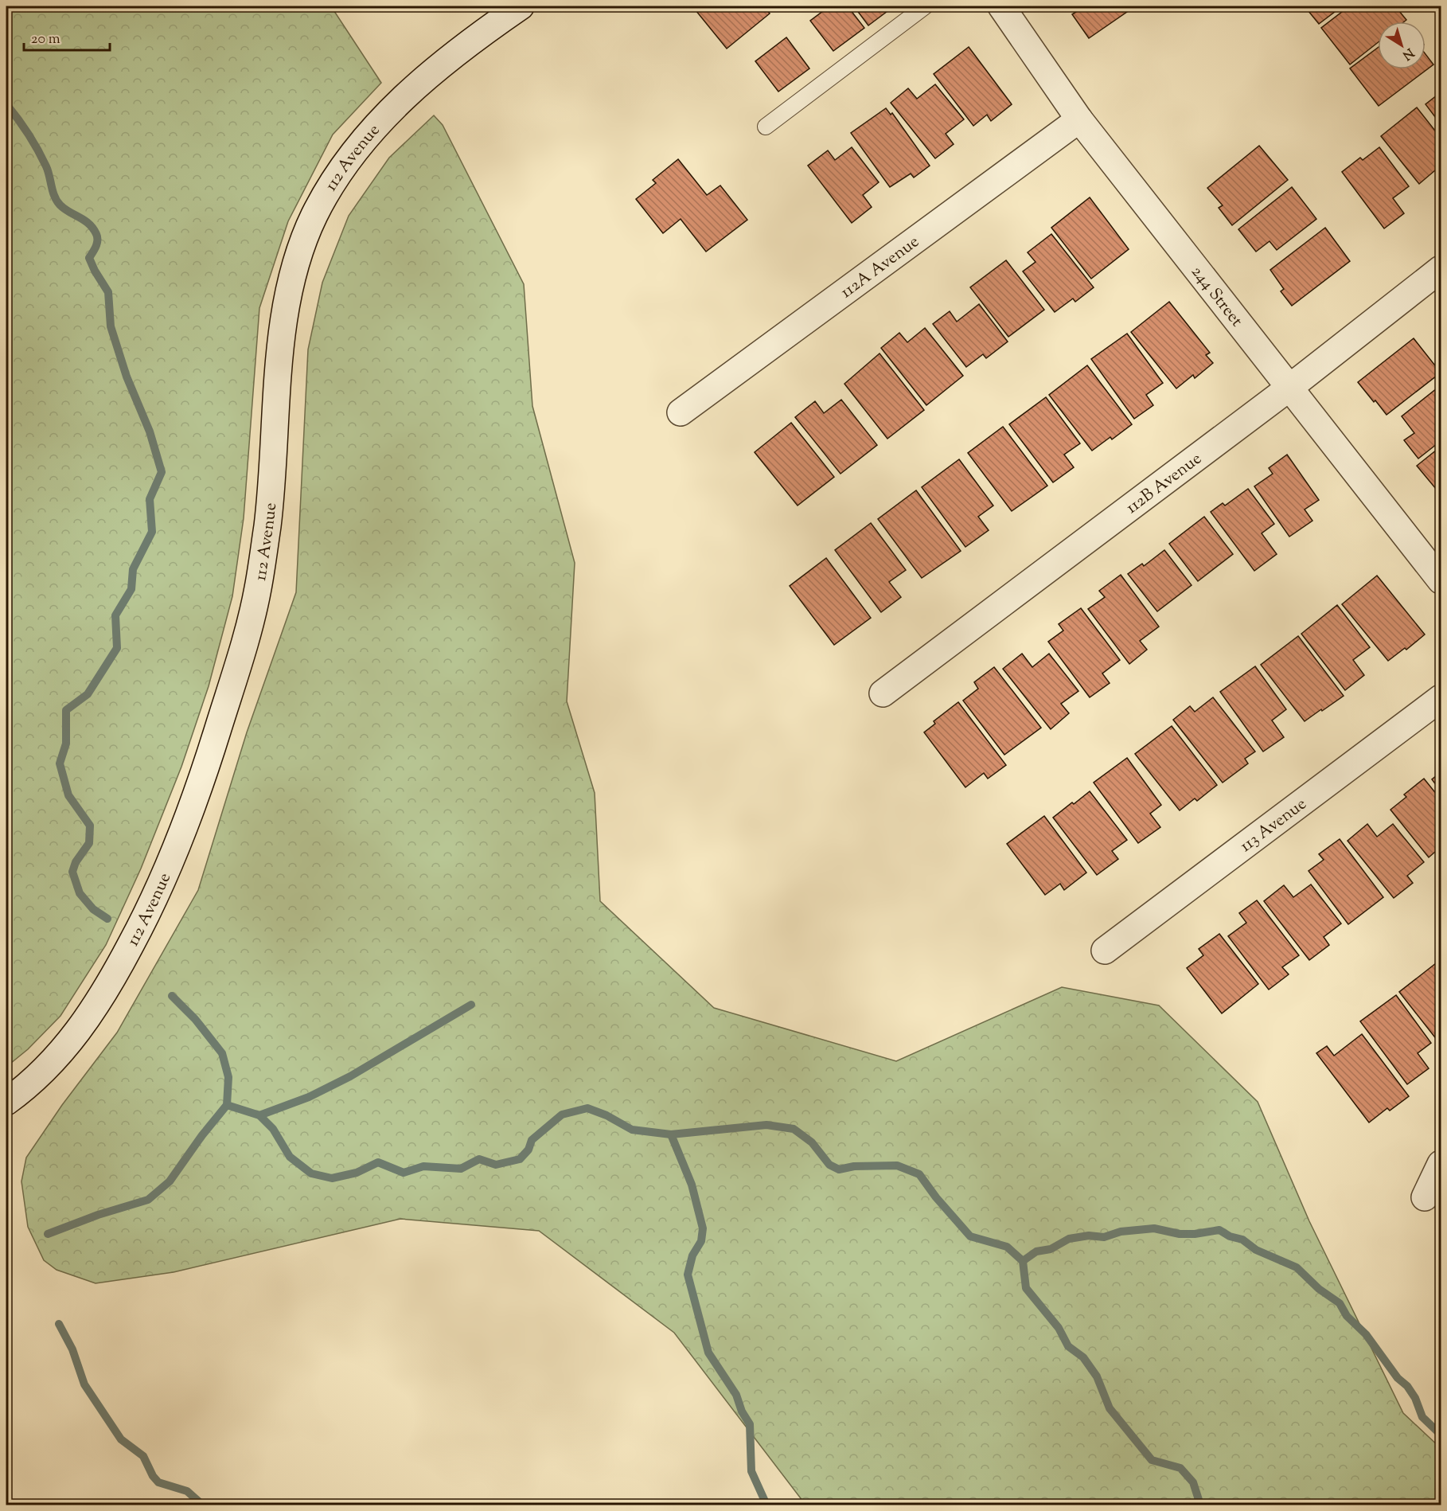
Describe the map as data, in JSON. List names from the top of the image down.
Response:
{
  "streets": {
    "street": [
      "112 Avenue",
      "112A Avenue",
      "244 Street",
      "112B Avenue",
      "113 Avenue"
    ]
  },
  "crossings": [
    ["112A Avenue", "244 Street"],
    ["244 Street", "112B Avenue"]
  ],
  "scale_bar": "20 m",
  "north": "bottom right"
}
